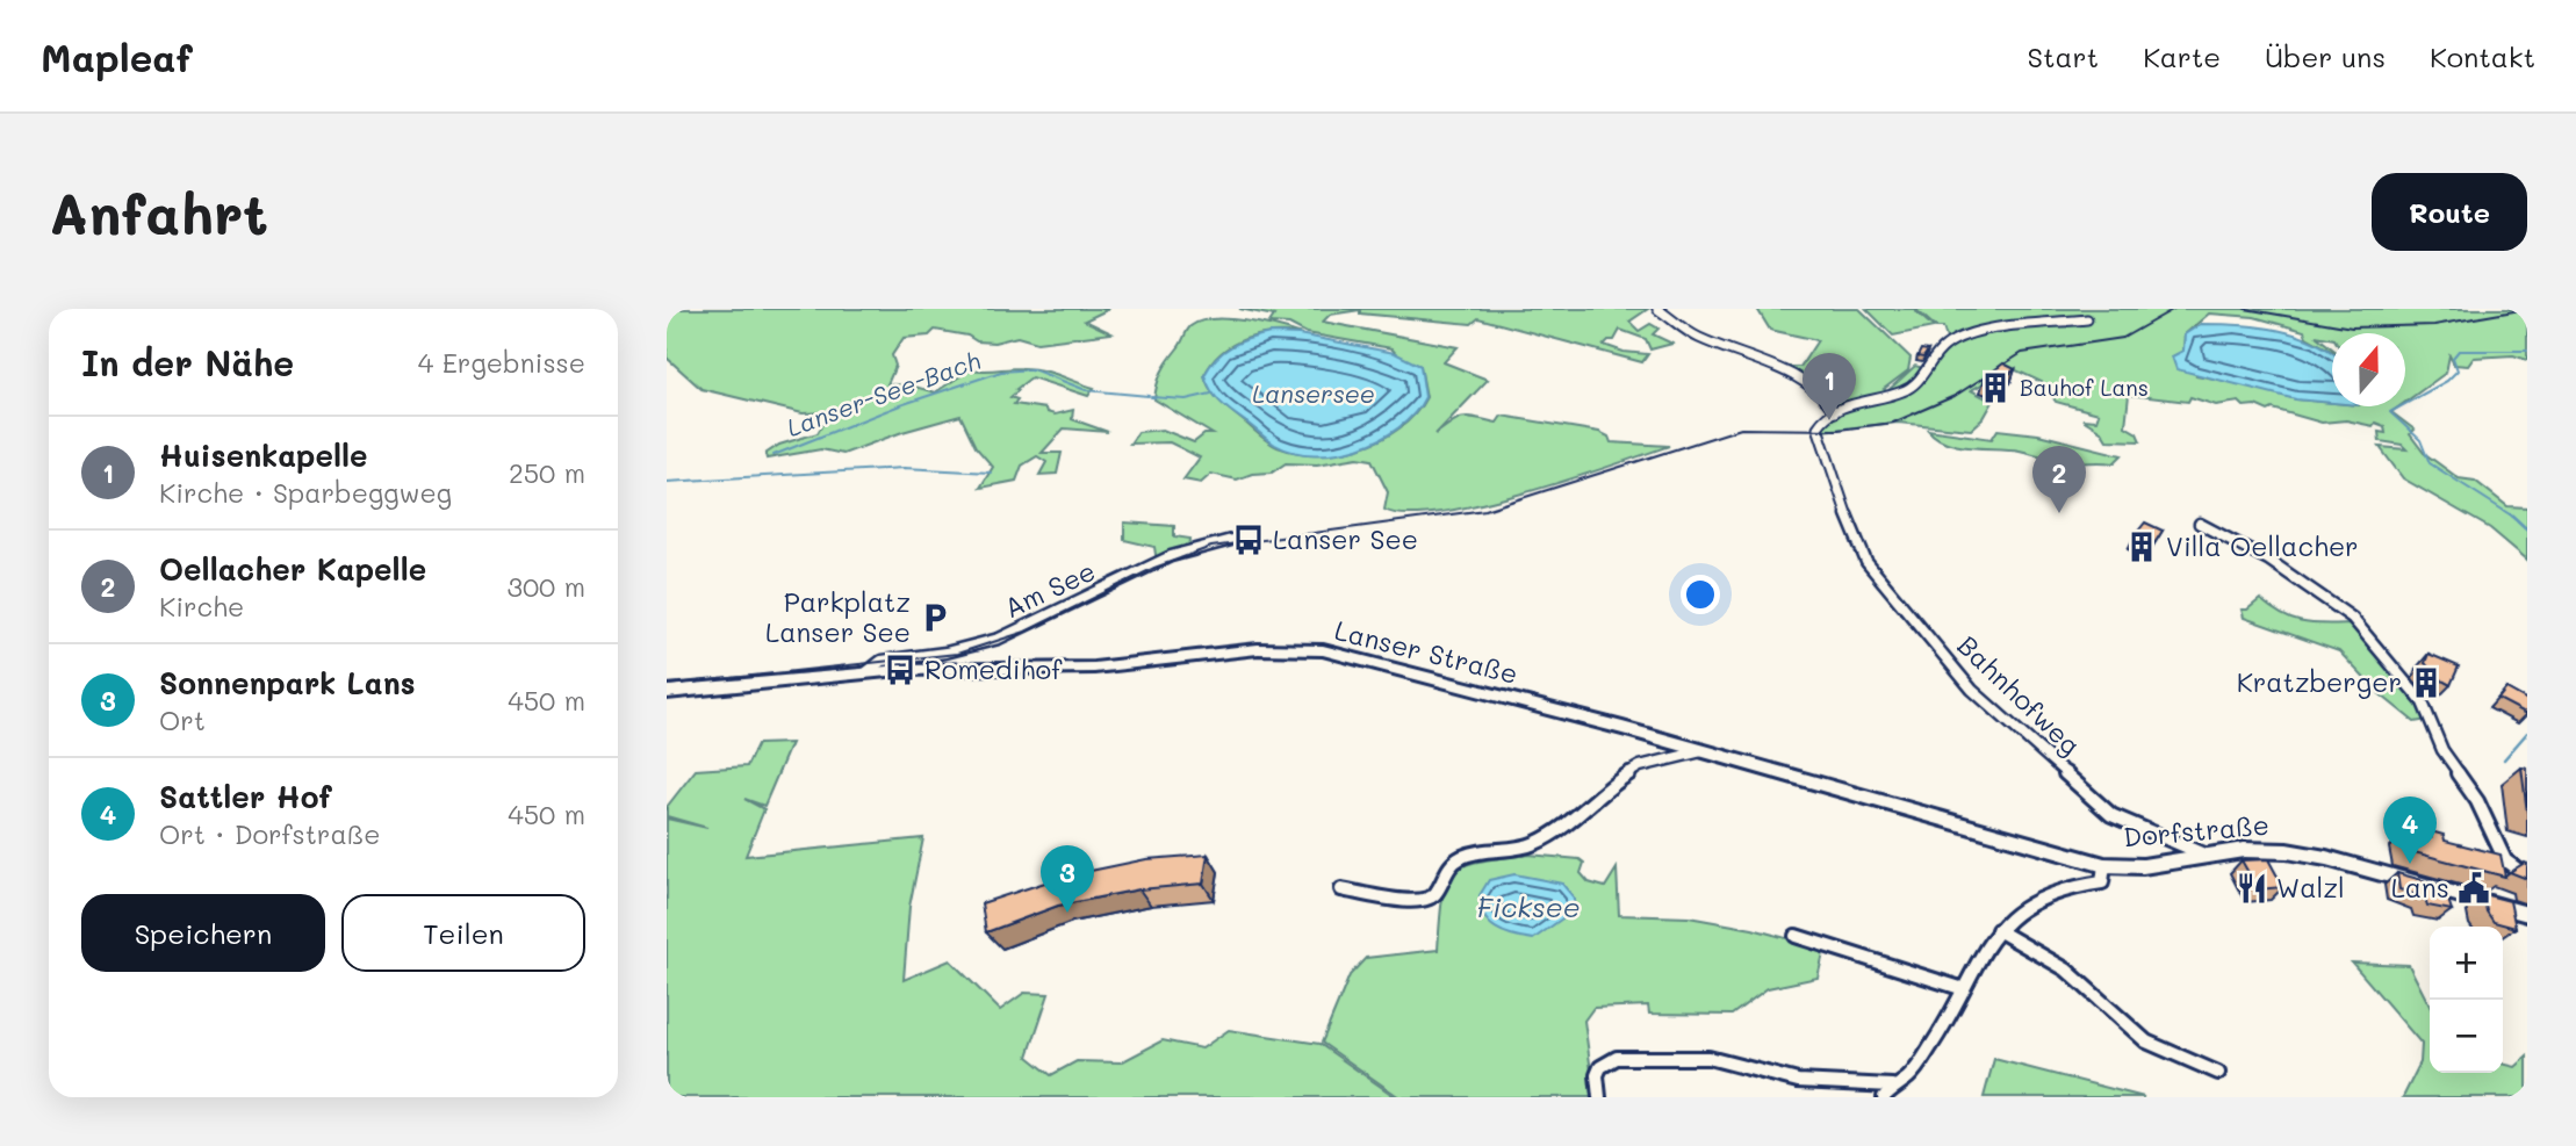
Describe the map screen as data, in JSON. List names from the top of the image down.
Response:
{
  "streets": {
    "main road": ["Lanser Straße", "Dorfstraße"],
    "street": ["Am See", "Bahnhofweg"]
  },
  "crossings": [
    ["Am See", "Lanser Straße"],
    ["Lanser Straße", "Dorfstraße"],
    ["Bahnhofweg", "Dorfstraße"]
  ],
  "water": ["Lanser-See-Bach", "Lansersee", "Ficksee"],
  "places": {
    "building": ["Bauhof Lans", "Villa Oellacher", "Kratzberger"],
    "bus stop": ["Lanser See", "Romedihof"],
    "parking": ["Parkplatz Lanser See"],
    "restaurant": ["Walzl"],
    "public building": ["Lans"]
  },
  "north": "top",
  "page": {
    "header": "Mapleaf",
    "nav": [
      "Start",
      "Karte",
      "Über uns",
      "Kontakt"
    ],
    "buttons": [
      "Route",
      ["Speichern", "Teilen"]
    ],
    "title": "Anfahrt",
    "heading": ["In der Nähe", "4 Ergebnisse"],
    "pins": [
      "1",
      "2",
      "4",
      "3"
    ],
    "list": [
      {
        "mark": "1",
        "name": "Huisenkapelle",
        "note": "Kirche · Sparbeggweg",
        "value": "250 m"
      },
      {
        "mark": "2",
        "name": "Oellacher Kapelle",
        "note": "Kirche",
        "value": "300 m"
      },
      {
        "mark": "3",
        "name": "Sonnenpark Lans",
        "note": "Ort",
        "value": "450 m"
      },
      {
        "mark": "4",
        "name": "Sattler Hof",
        "note": "Ort · Dorfstraße",
        "value": "450 m"
      }
    ],
    "map_buttons": ["+", "−"]
  }
}
